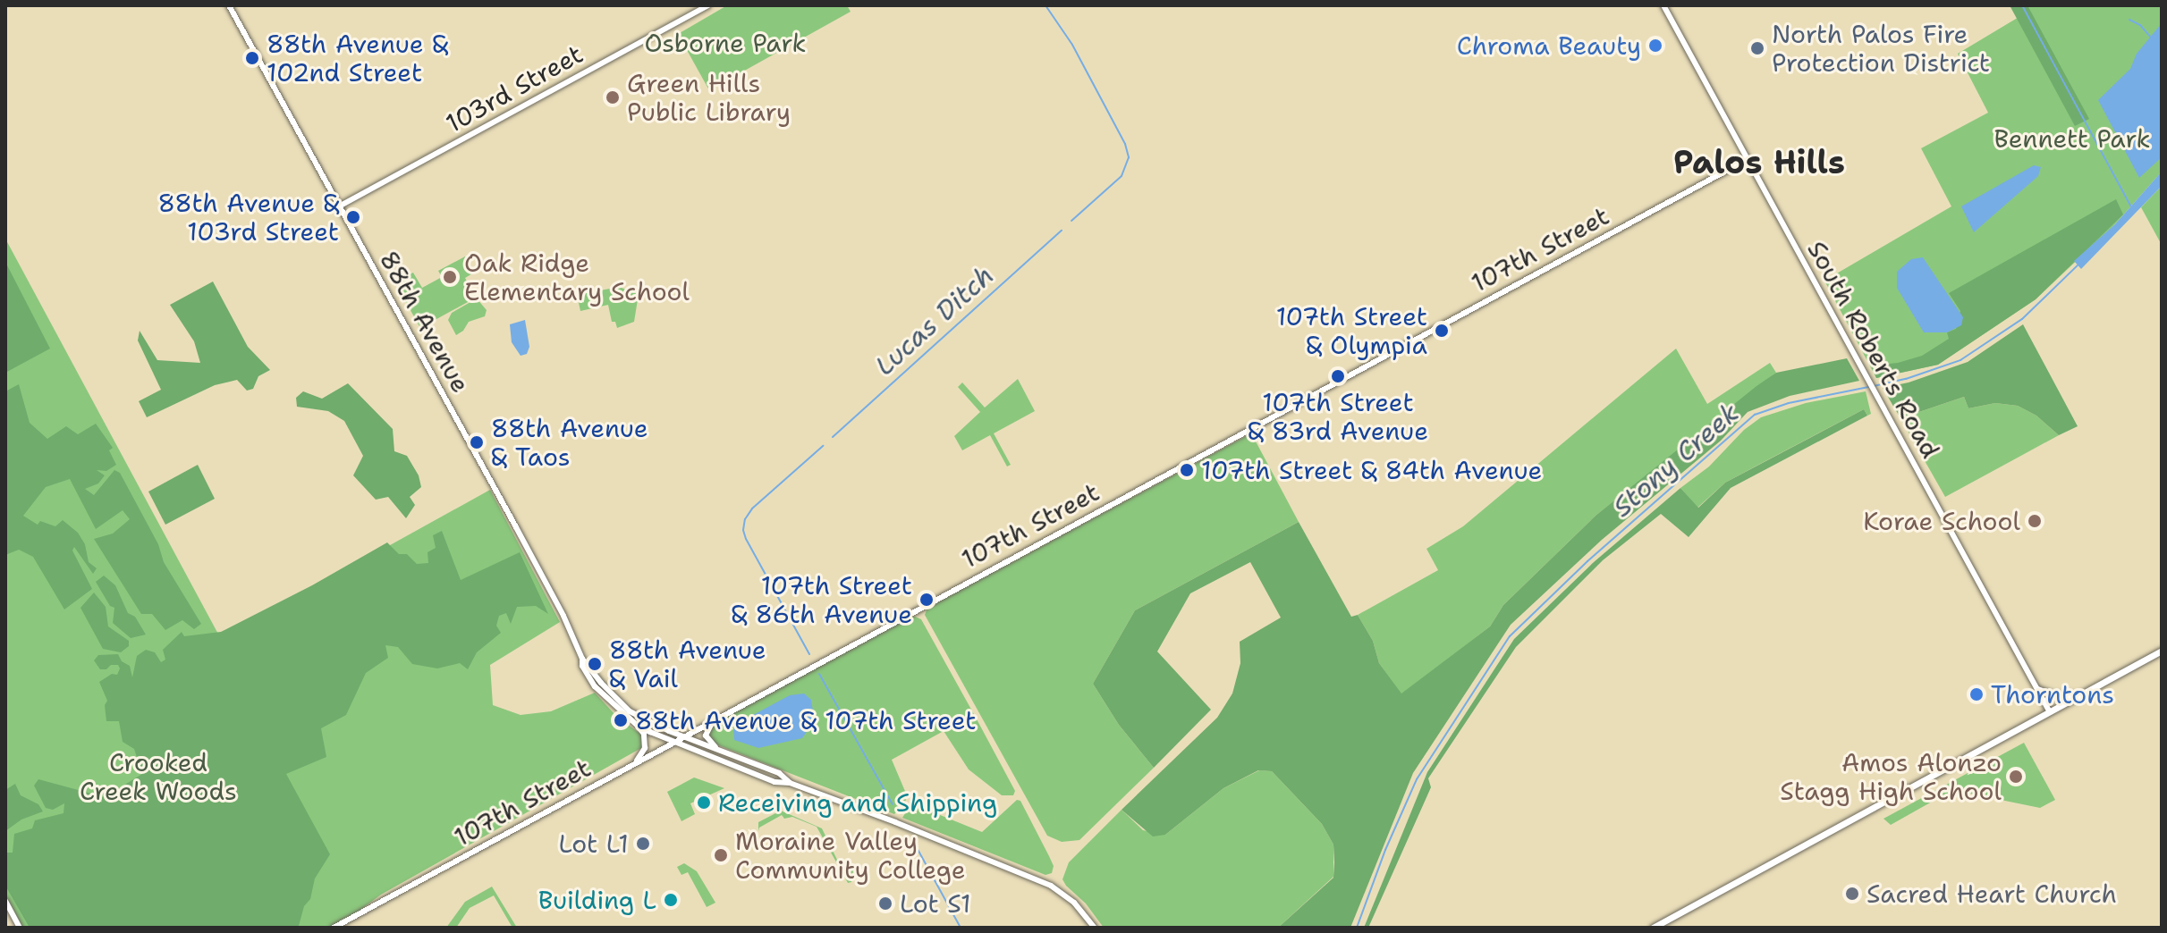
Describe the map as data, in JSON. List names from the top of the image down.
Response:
{
  "streets": {
    "street": [
      "103rd Street",
      "107th Street",
      "88th Avenue",
      "South Roberts Road"
    ]
  },
  "crossings": [
    ["103rd Street", "88th Avenue"],
    ["107th Street", "88th Avenue"],
    ["107th Street", "South Roberts Road"]
  ],
  "districts": ["Palos Hills"],
  "water": ["Lucas Ditch", "Stony Creek"],
  "parks": ["Osborne Park", "Bennett Park", "Crooked Creek Woods"],
  "places": [
    "Chroma Beauty",
    "North Palos Fire Protection District",
    "88th Avenue & 102nd Street",
    "Green Hills Public Library",
    "88th Avenue & 103rd Street",
    "Oak Ridge Elementary School",
    "107th Street & Olympia",
    "107th Street & 83rd Avenue",
    "88th Avenue & Taos",
    "107th Street & 84th Avenue",
    "Korae School",
    "107th Street & 86th Avenue",
    "88th Avenue & Vail",
    "Thorntons",
    "88th Avenue & 107th Street",
    "Amos Alonzo Stagg High School",
    "Receiving and Shipping",
    "Lot L1",
    "Moraine Valley Community College",
    "Sacred Heart Church",
    "Building L",
    "Lot S1"
  ]
}
